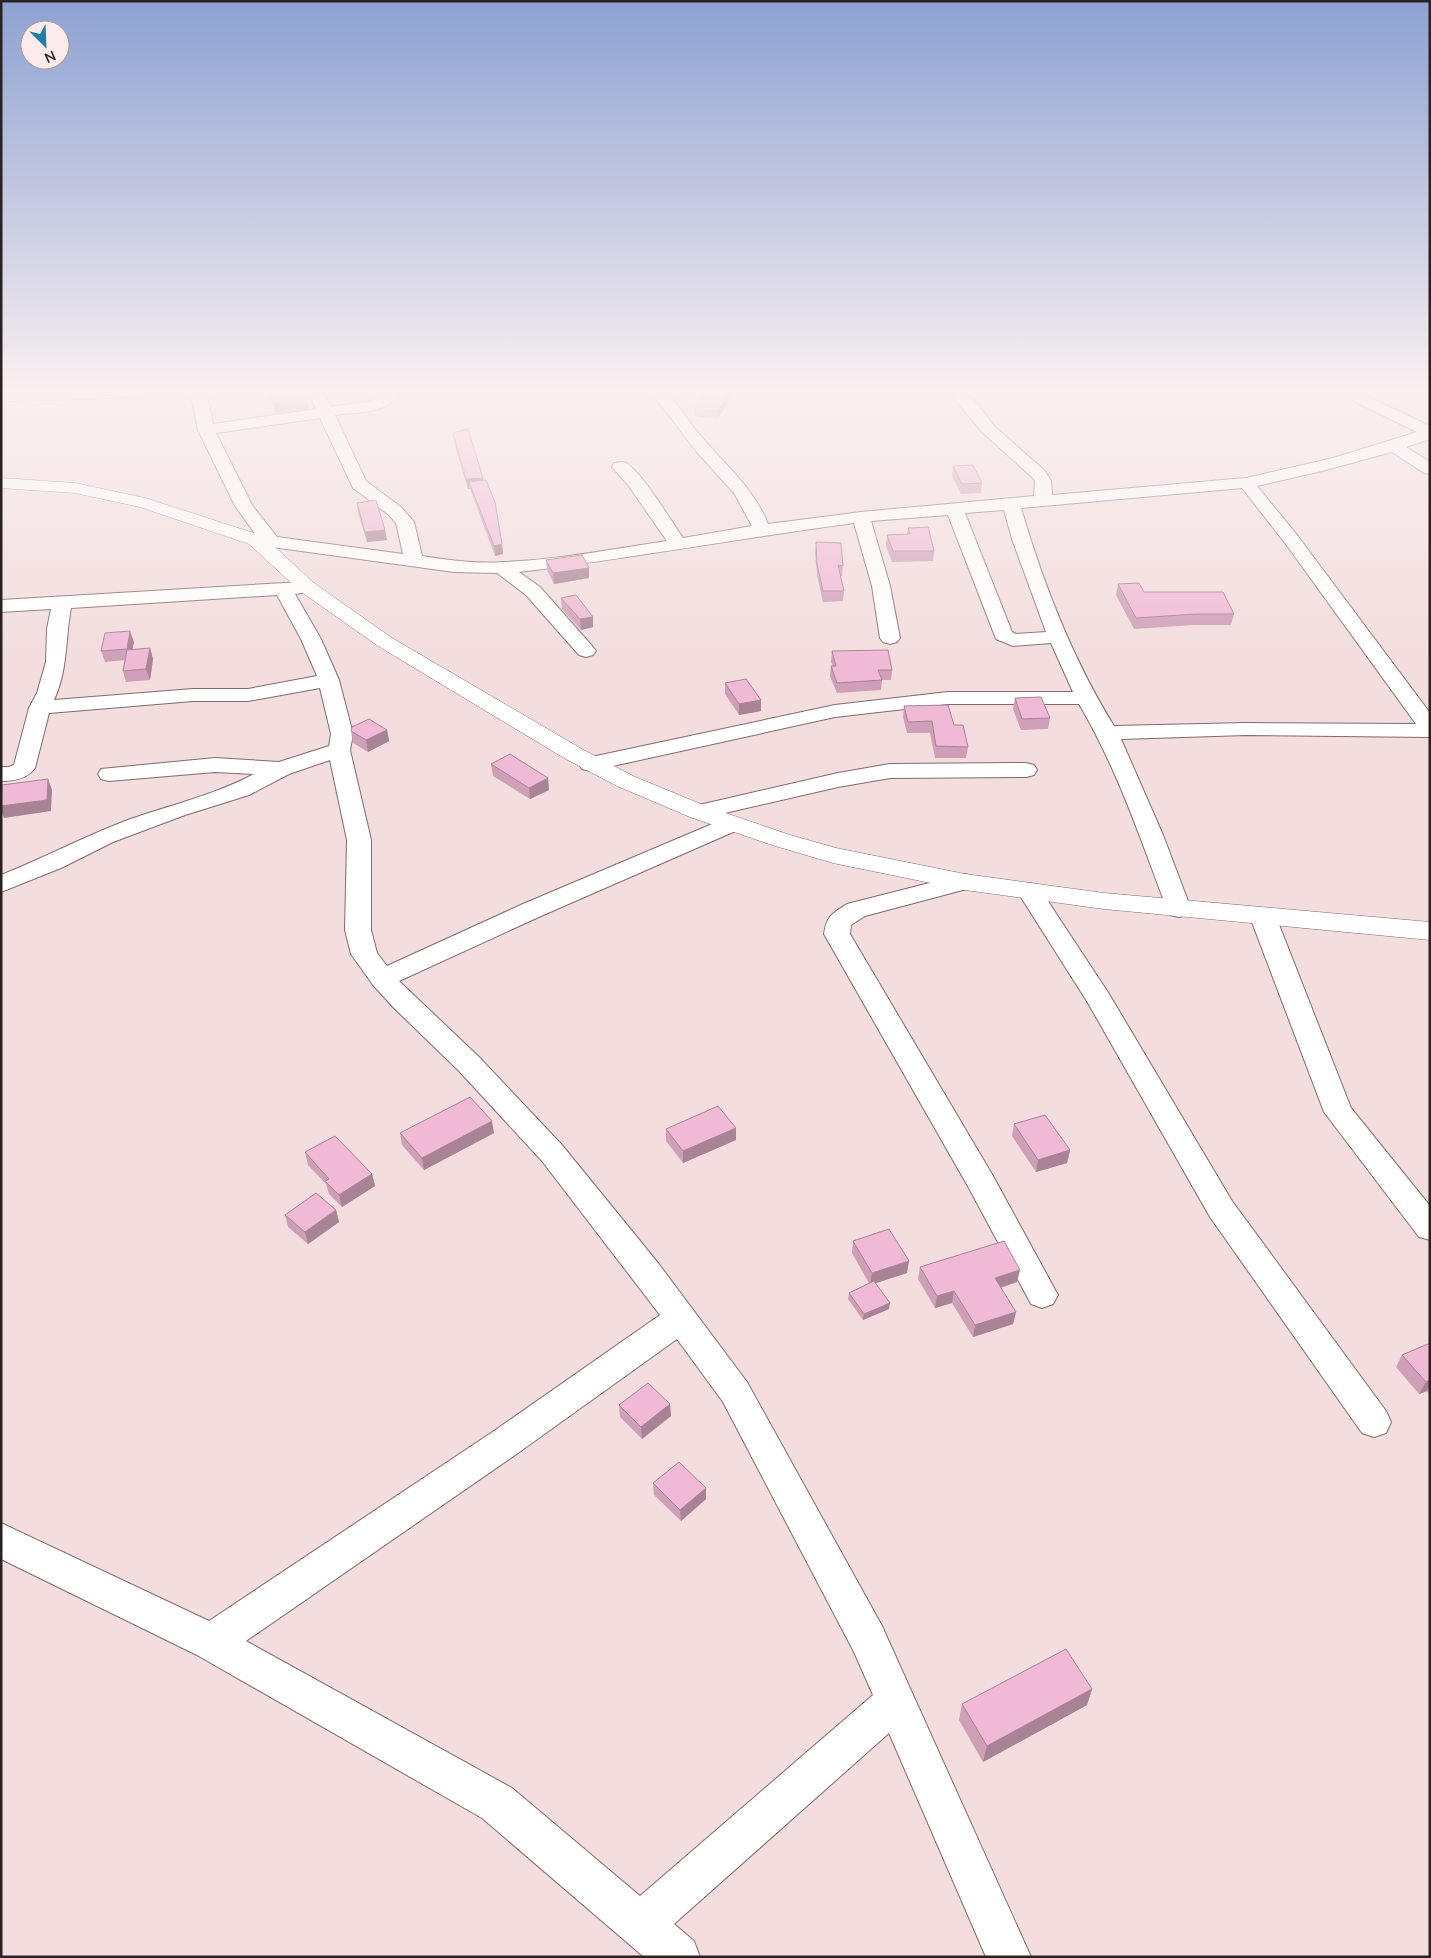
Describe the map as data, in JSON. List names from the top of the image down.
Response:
{
  "north": "bottom right"
}
